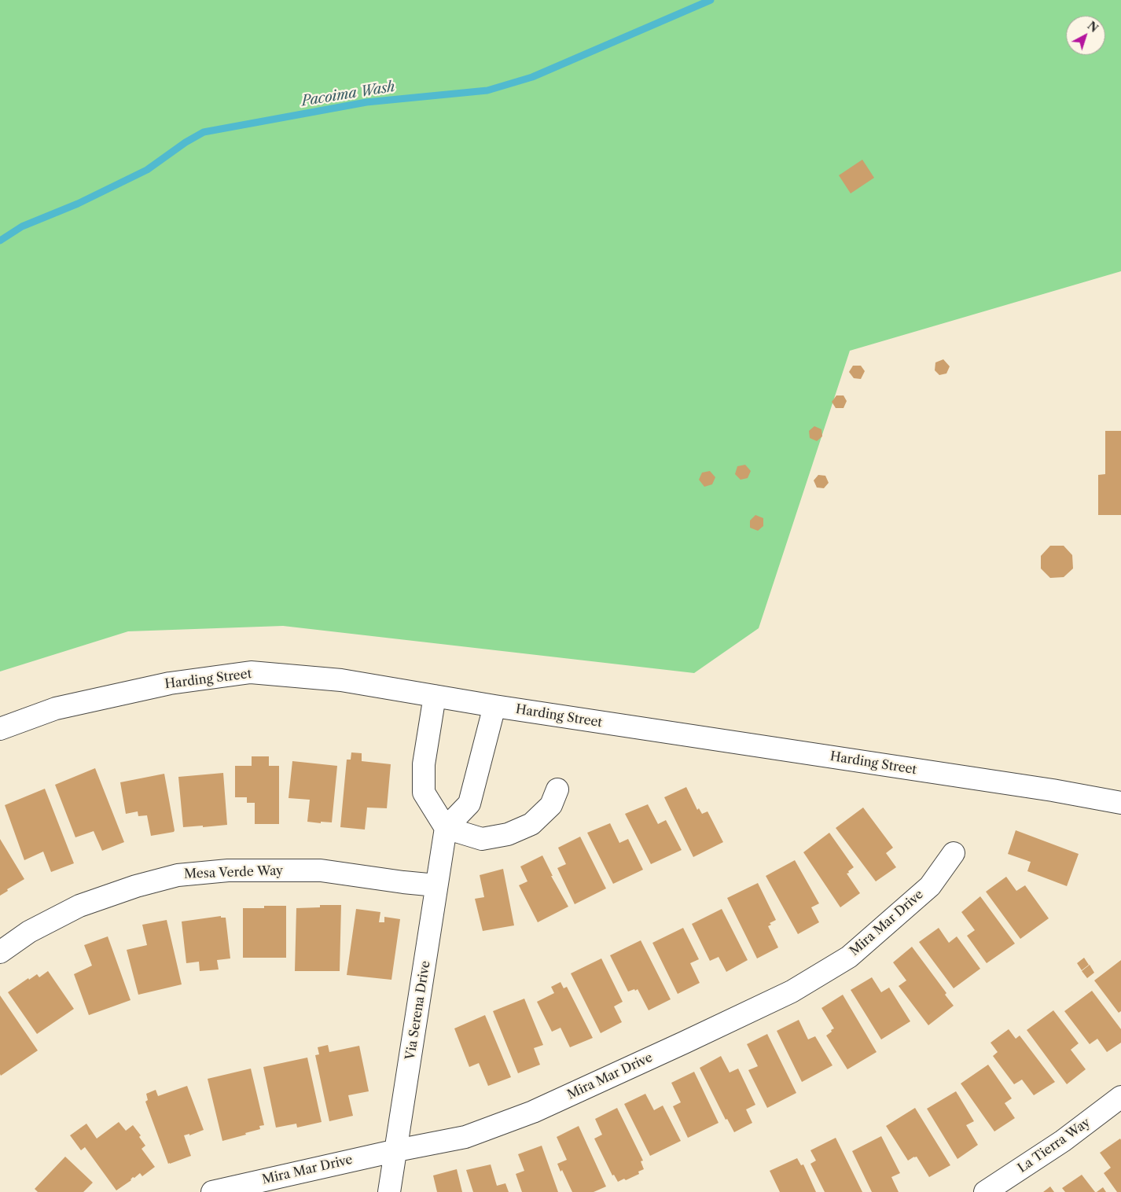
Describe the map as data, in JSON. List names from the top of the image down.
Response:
{
  "streets": {
    "street": [
      "Harding Street",
      "Mesa Verde Way",
      "Mira Mar Drive",
      "Via Serena Drive",
      "La Tierra Way"
    ]
  },
  "crossings": [
    ["Mesa Verde Way", "Via Serena Drive"],
    ["Mira Mar Drive", "Via Serena Drive"]
  ],
  "water": ["Pacoima Wash"],
  "north": "top right"
}
